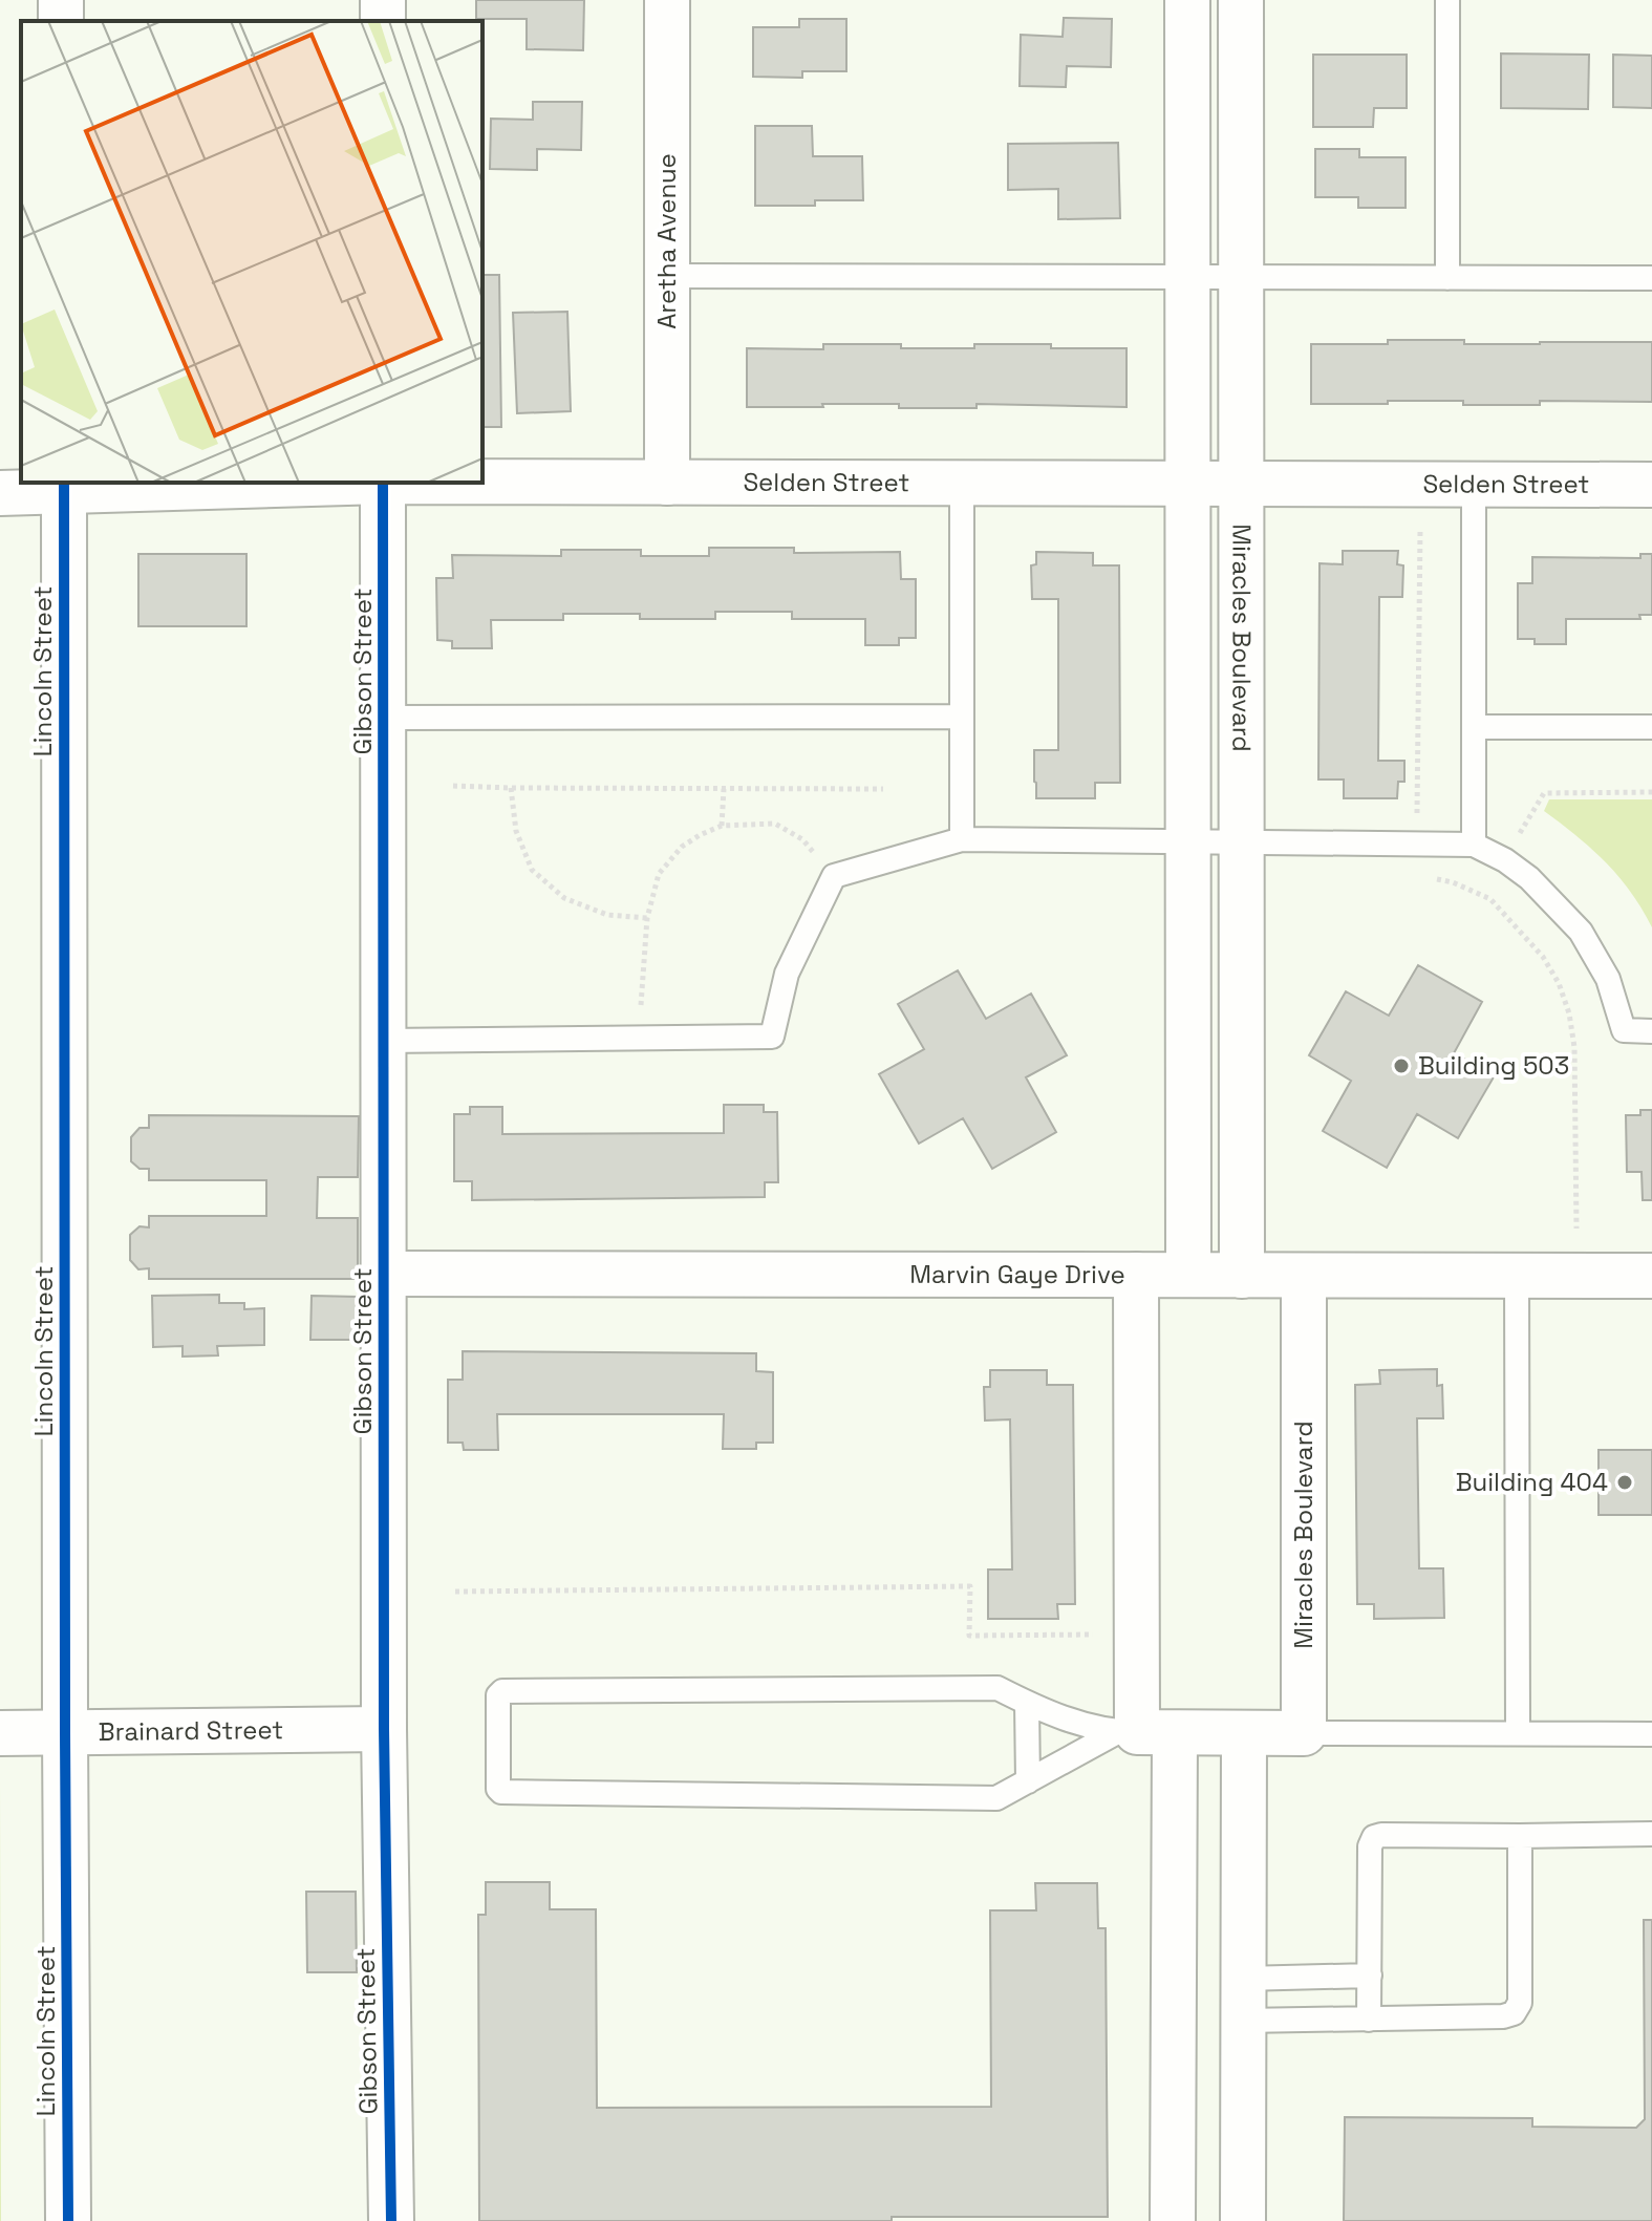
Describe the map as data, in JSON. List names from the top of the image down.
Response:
{
  "streets": {
    "street": [
      "Aretha Avenue",
      "Selden Street",
      "Miracles Boulevard",
      "Lincoln Street",
      "Gibson Street",
      "Marvin Gaye Drive",
      "Brainard Street"
    ]
  },
  "crossings": [
    ["Aretha Avenue", "Selden Street"],
    ["Selden Street", "Miracles Boulevard"],
    ["Selden Street", "Lincoln Street"],
    ["Miracles Boulevard", "Marvin Gaye Drive"],
    ["Lincoln Street", "Brainard Street"],
    ["Gibson Street", "Marvin Gaye Drive"],
    ["Gibson Street", "Brainard Street"]
  ],
  "places": ["Building 503", "Building 404"]
}
